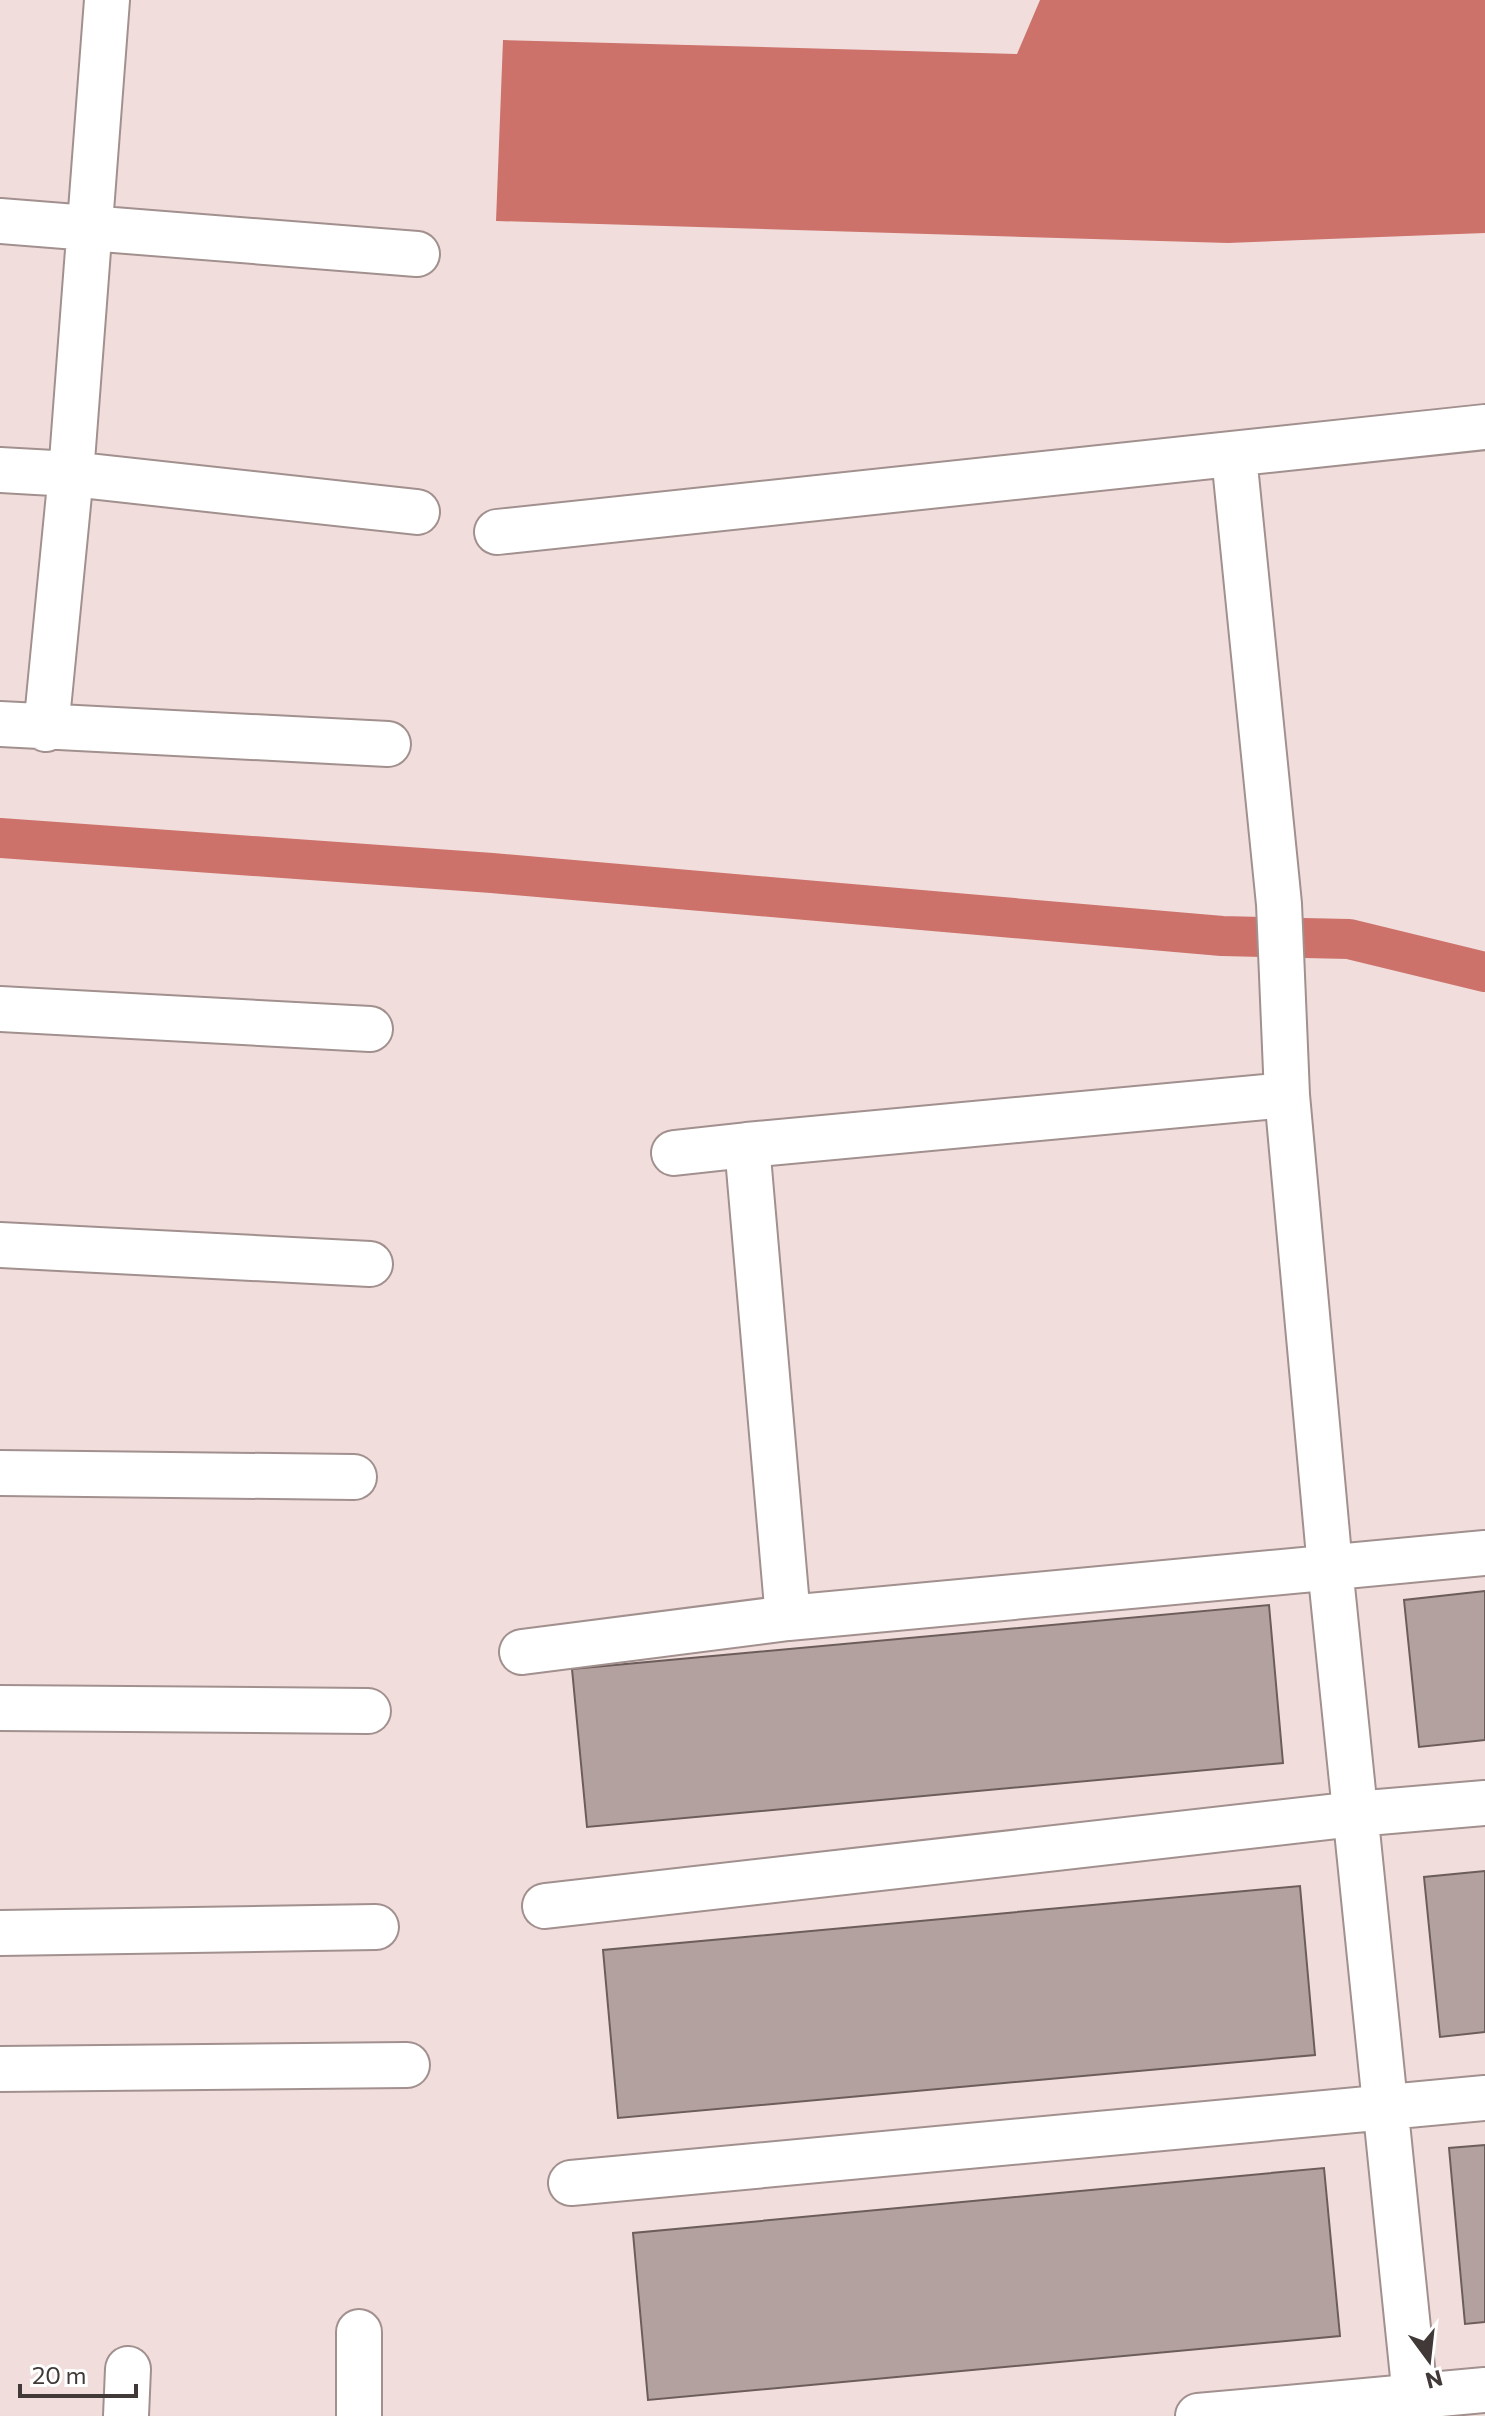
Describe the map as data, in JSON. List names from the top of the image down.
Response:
{
  "scale_bar": "20 m",
  "north": "bottom"
}
